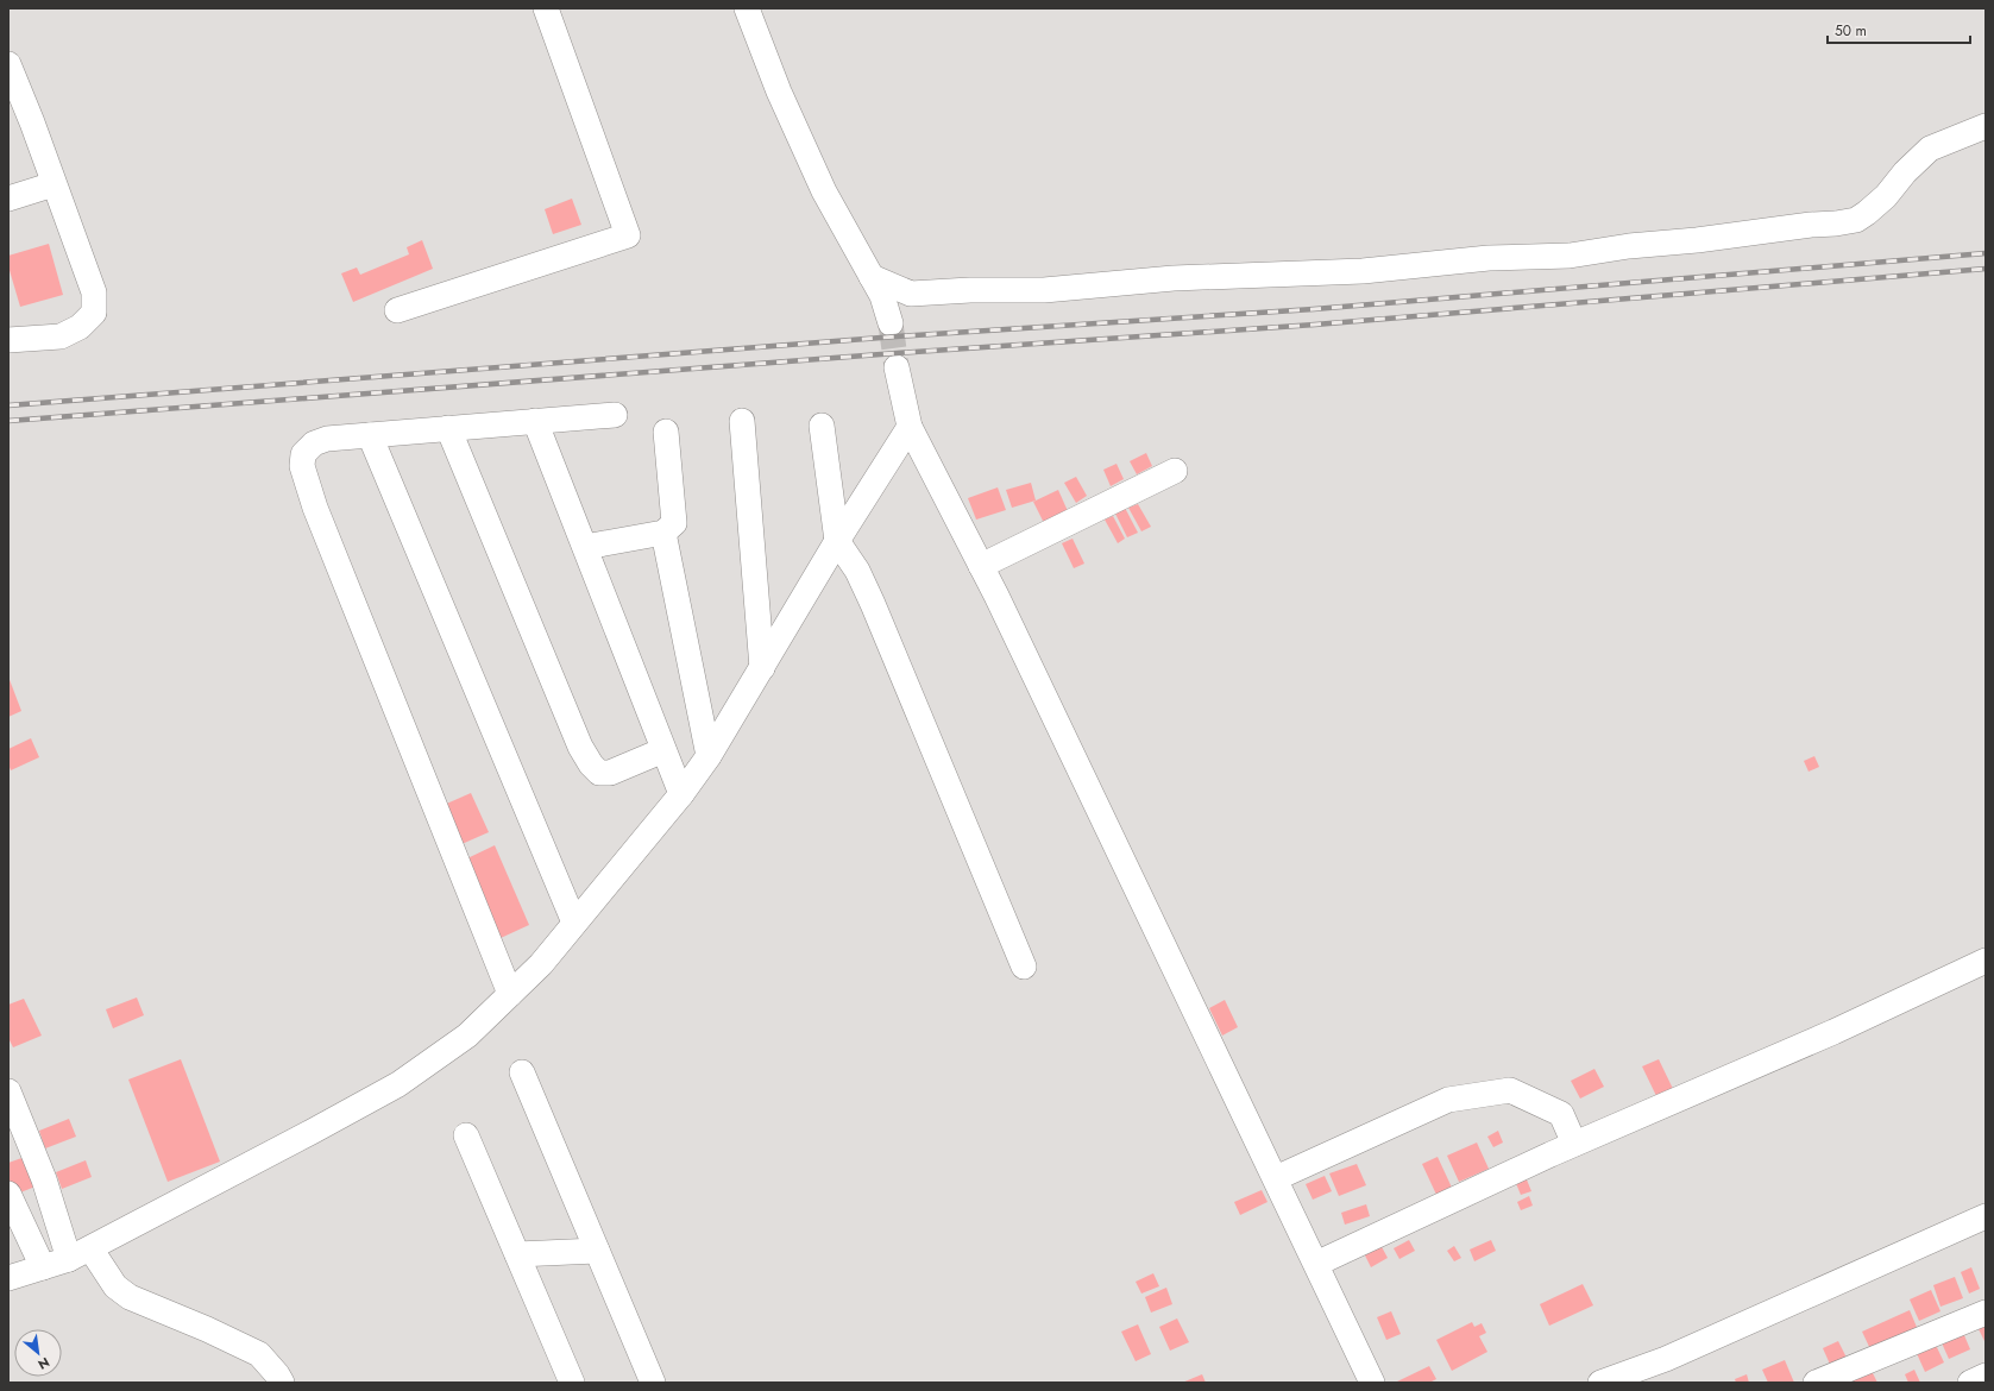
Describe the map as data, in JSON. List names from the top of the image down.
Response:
{
  "scale_bar": "50 m",
  "north": "bottom right"
}
